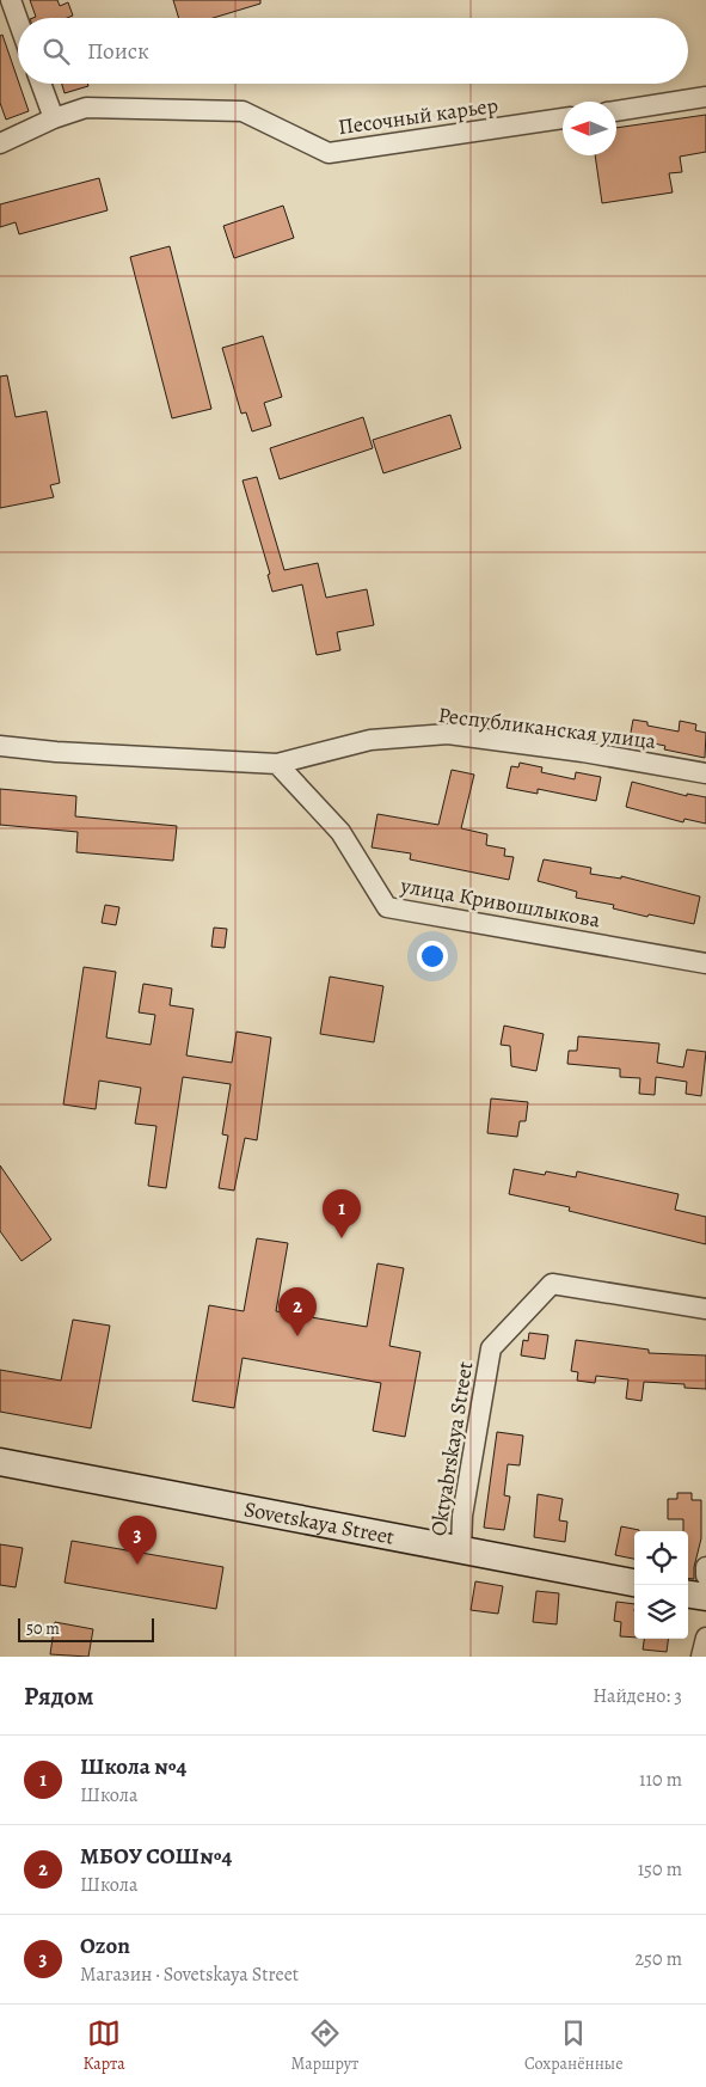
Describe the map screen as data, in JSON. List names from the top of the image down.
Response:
{
  "streets": {
    "main road": ["Sovetskaya Street"],
    "street": [
      "Песочный карьер",
      "Республиканская улица",
      "улица Кривошлыкова",
      "Oktyabrskaya Street"
    ]
  },
  "crossings": [
    ["Республиканская улица", "улица Кривошлыкова"],
    ["Oktyabrskaya Street", "Sovetskaya Street"]
  ],
  "scale_bar": "50 m",
  "north": "left",
  "page": {
    "search": "Поиск",
    "pins": ["1", "2", "3"],
    "scale": "50 m",
    "heading": ["Рядом", "Найдено: 3"],
    "list": [
      {
        "mark": "1",
        "name": "Школа №4",
        "note": "Школа",
        "value": "110 m"
      },
      {
        "mark": "2",
        "name": "МБОУ СОШ№4",
        "note": "Школа",
        "value": "150 m"
      },
      {
        "mark": "3",
        "name": "Ozon",
        "note": "Магазин · Sovetskaya Street",
        "value": "250 m"
      }
    ],
    "nav": ["Карта", "Маршрут", "Сохранённые"]
  }
}
